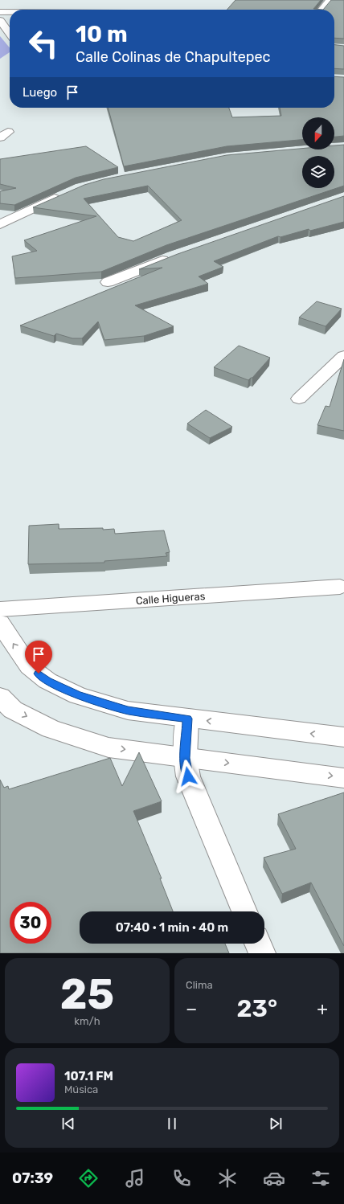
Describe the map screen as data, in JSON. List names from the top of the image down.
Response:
{
  "streets": {
    "street": ["Calle Higueras"]
  },
  "north": "bottom",
  "page": {
    "turn": ["10 m", "Calle Colinas de Chapultepec"],
    "then": "Luego",
    "limit": "30",
    "trip": "07:40 · 1 min · 40 m",
    "tile": [
      ["25", "km/h"],
      "Clima"
    ],
    "heat": ["−", "23°", "+"],
    "song": ["107.1 FM", "Música"],
    "tabs": "07:39"
  }
}
